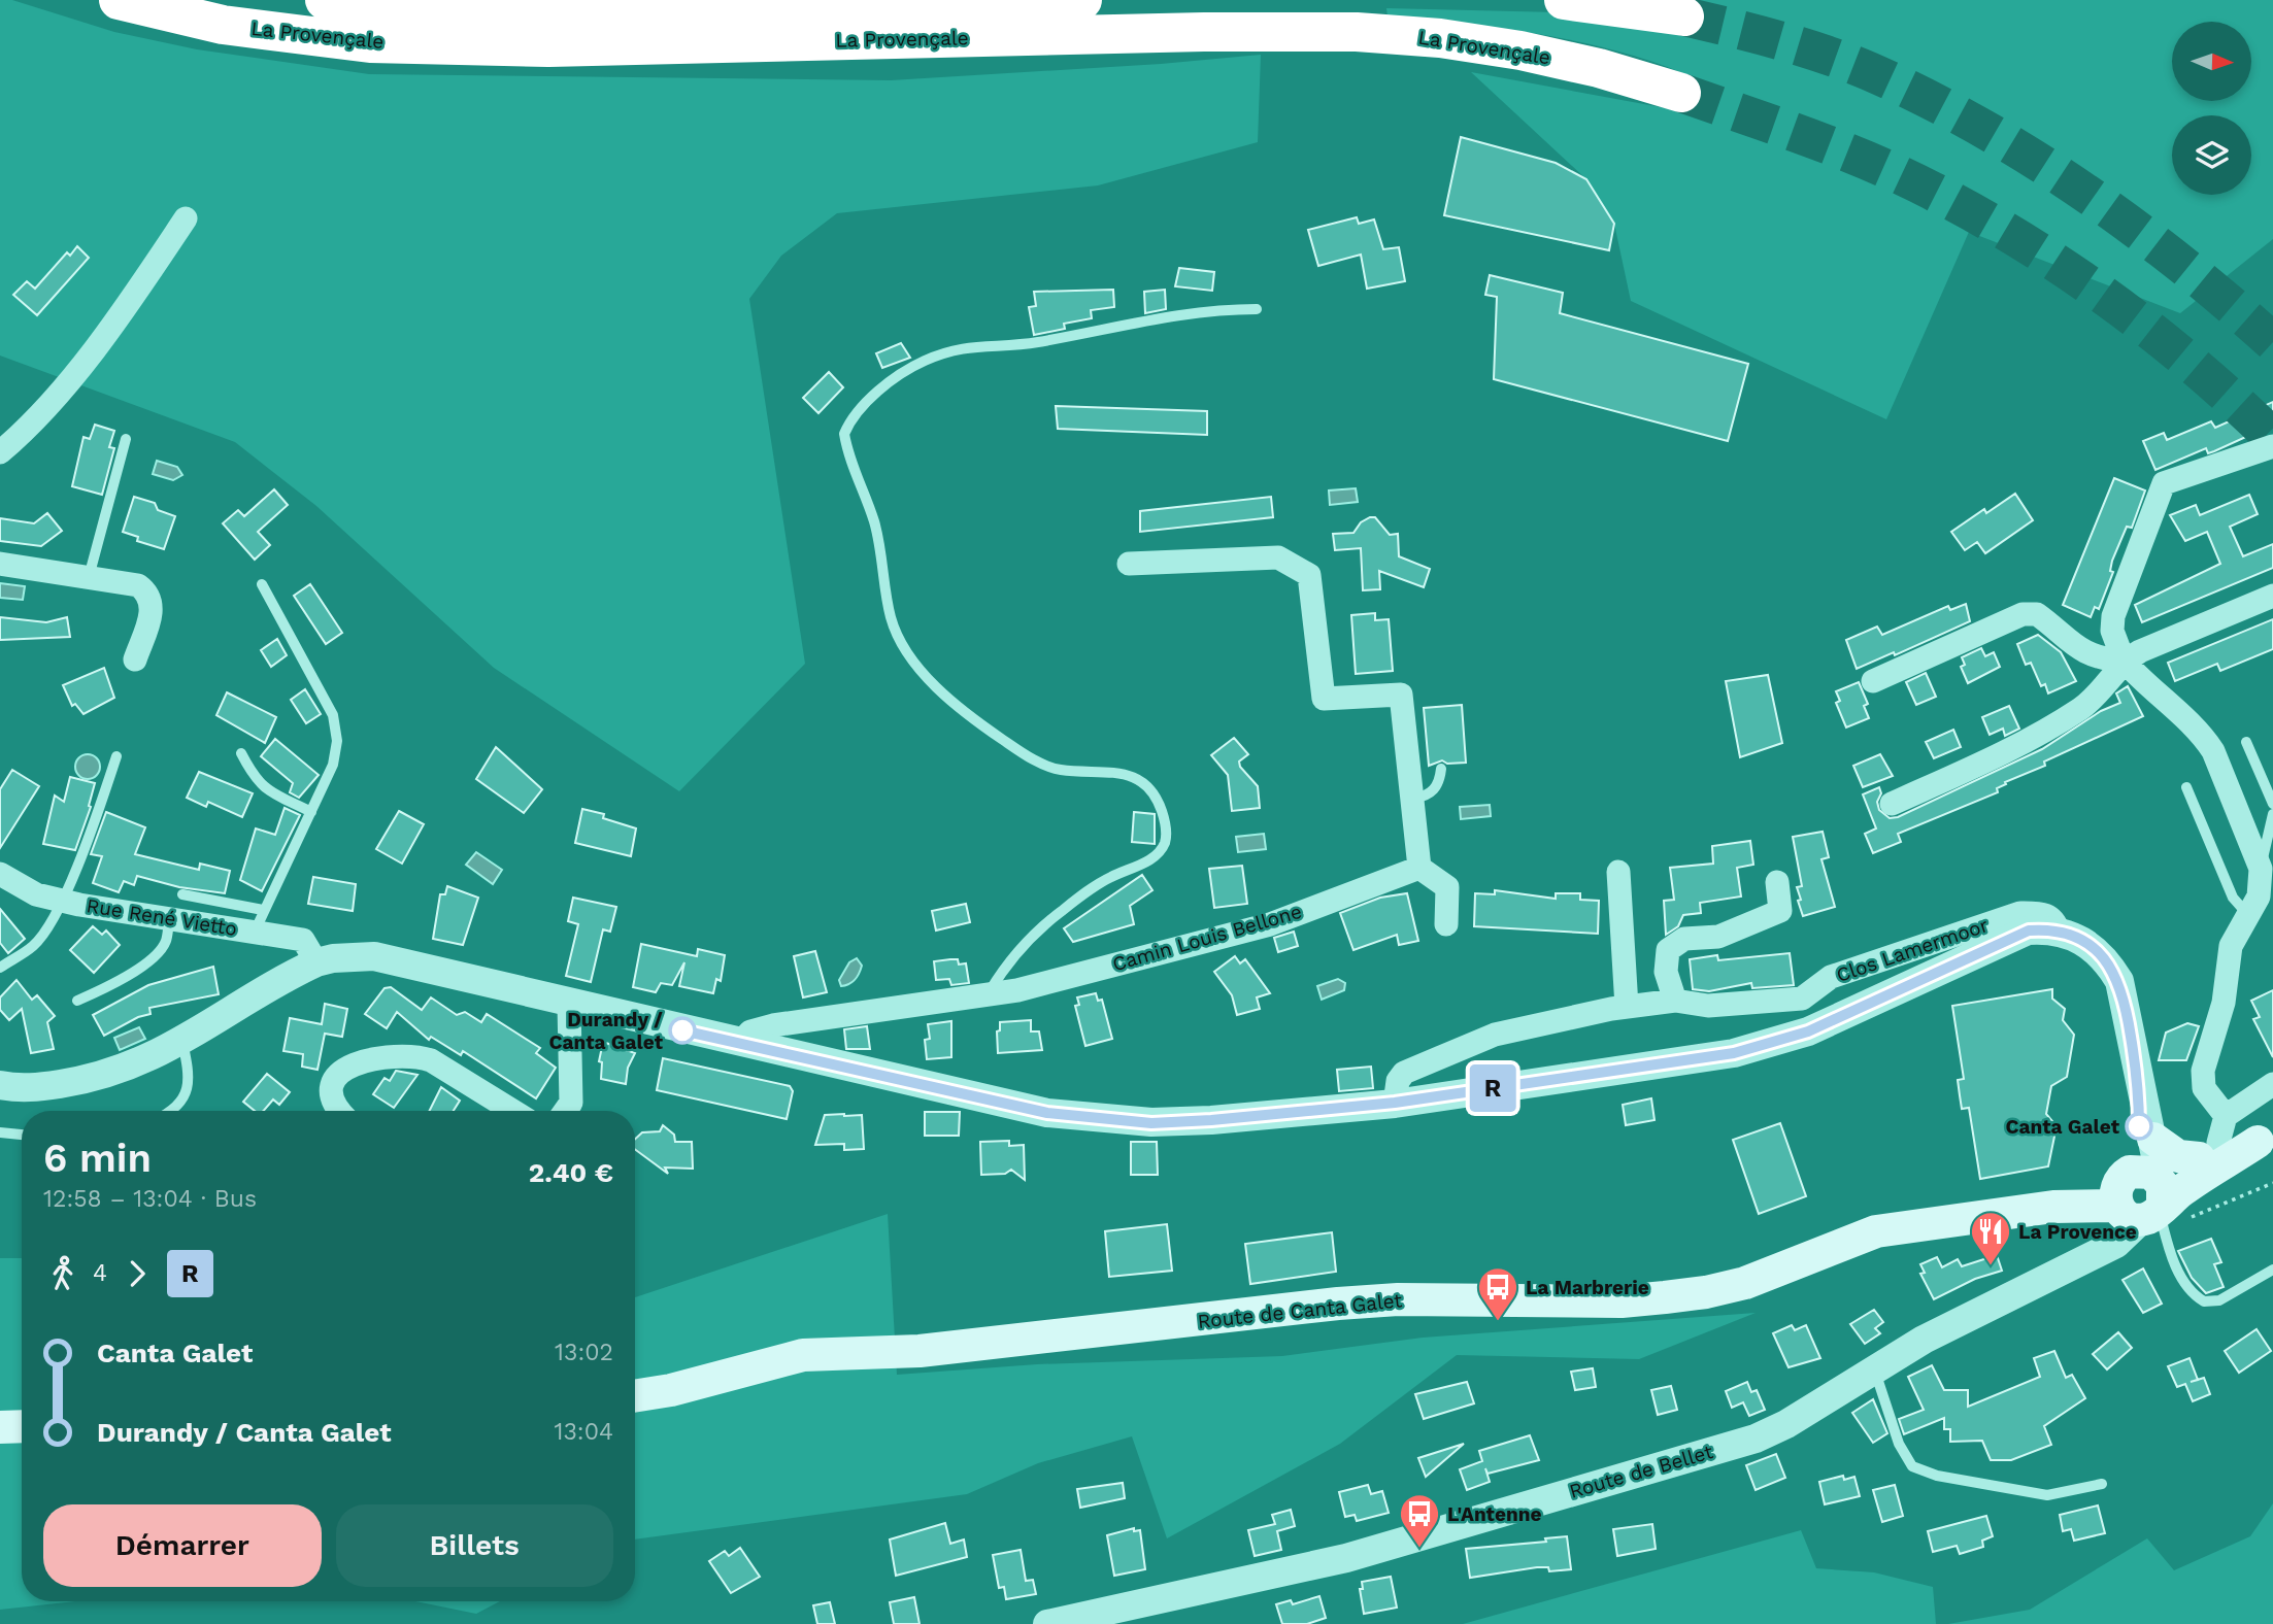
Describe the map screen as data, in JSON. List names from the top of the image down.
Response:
{
  "streets": {
    "highway": ["La Provençale"],
    "main road": ["Route de Canta Galet"],
    "street": [
      "Rue René Vietto",
      "Camin Louis Bellone",
      "Clos Lamermoor",
      "Route de Bellet"
    ]
  },
  "crossings": [
    ["Route de Canta Galet", "Route de Bellet"]
  ],
  "places": {
    "other": ["Durandy / Canta Galet", "Canta Galet"],
    "restaurant": ["La Provence"],
    "bus stop": ["La Marbrerie", "L'Antenne"]
  },
  "lines": ["bus line R"],
  "north": "right",
  "page": {
    "on_map": "R",
    "heading": ["6 min", "12:58 – 13:04 · Bus", "2.40 €"],
    "legs": ["4", "R"],
    "list": [
      {
        "name": "Canta Galet",
        "value": "13:02"
      },
      {
        "name": "Durandy / Canta Galet",
        "value": "13:04"
      }
    ],
    "buttons": ["Démarrer", "Billets"]
  }
}
